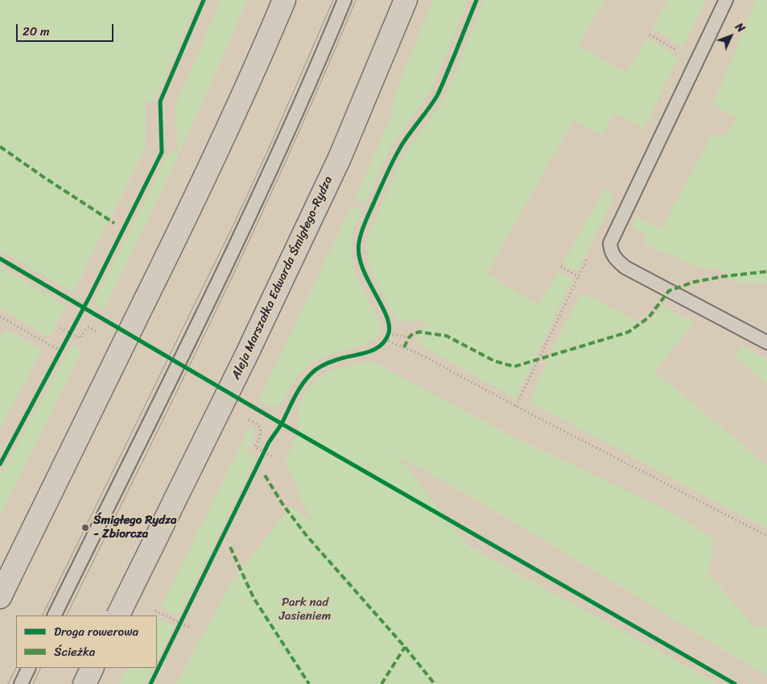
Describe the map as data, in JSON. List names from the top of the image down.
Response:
{
  "streets": {
    "main road": ["Aleja Marszałka Edwarda Śmigłego-Rydza"]
  },
  "parks": ["Park nad Jasieniem"],
  "places": ["Śmigłego Rydza - Zbiorcza"],
  "legend": ["Droga rowerowa", "Ścieżka"],
  "scale_bar": "20 m",
  "north": "top right"
}
